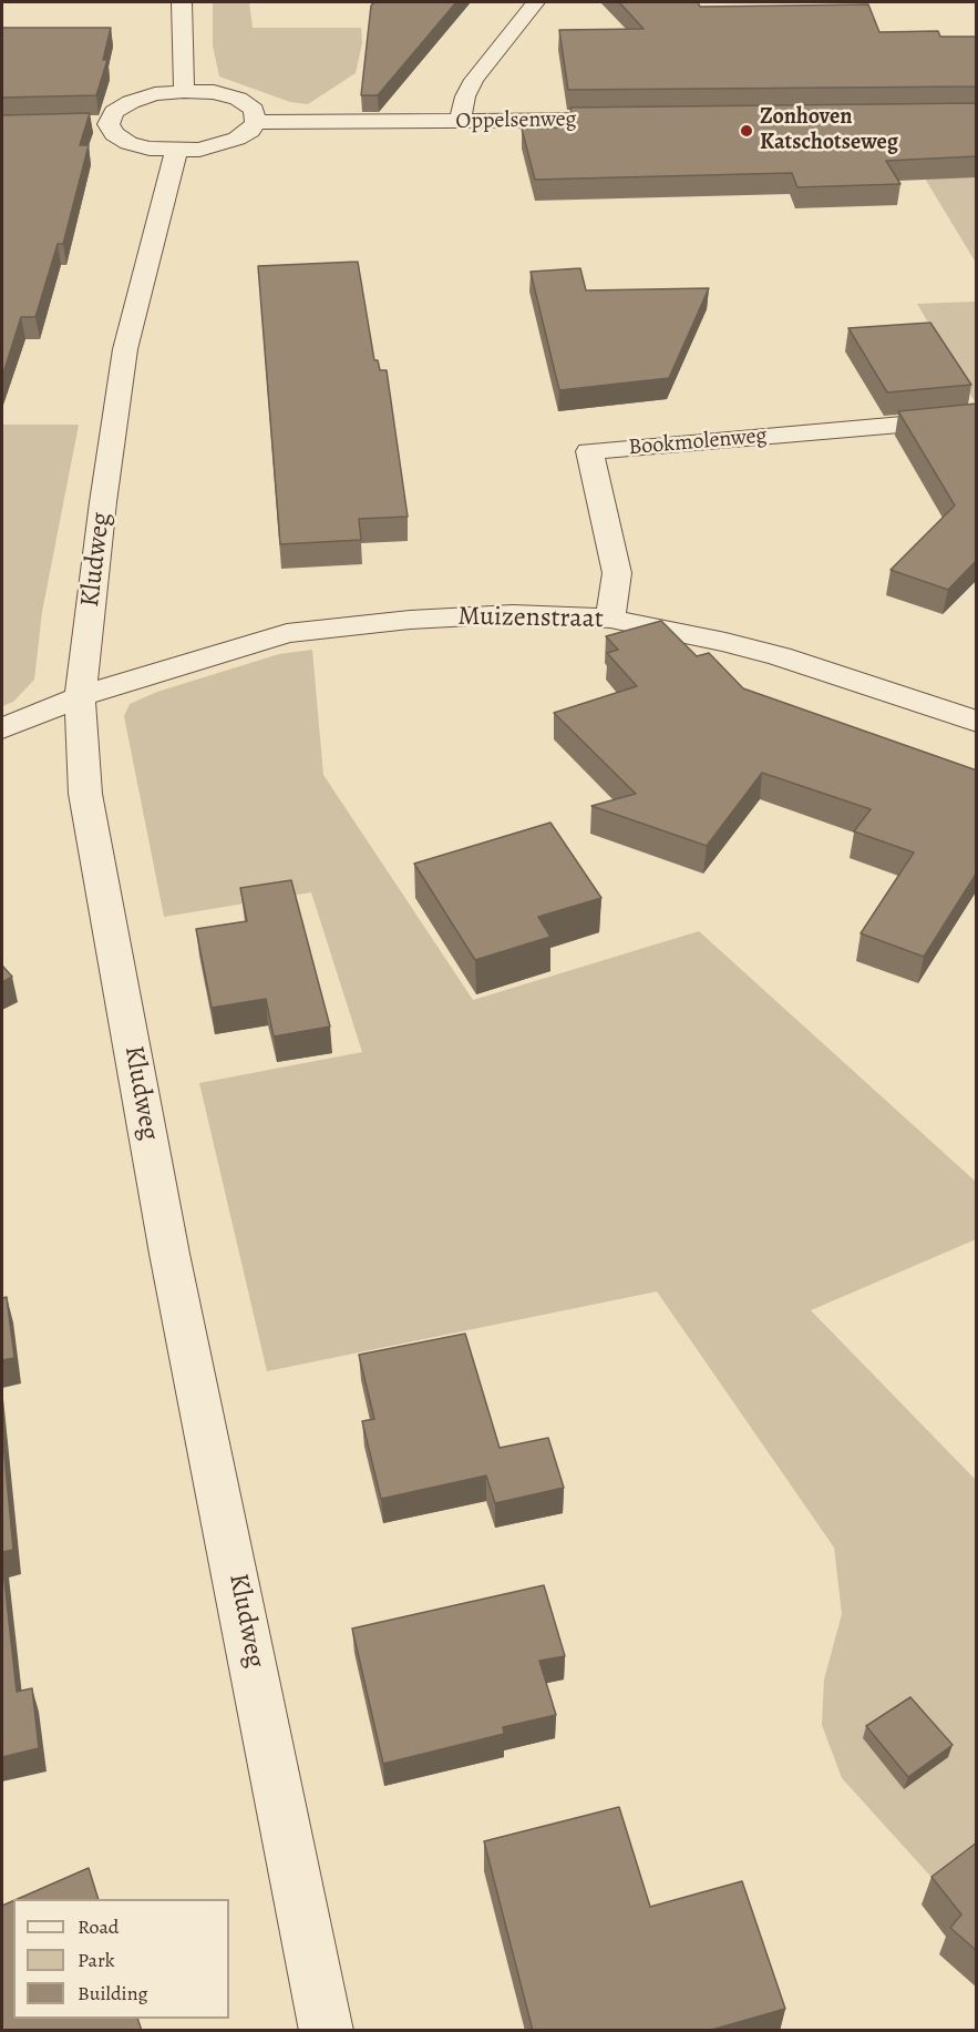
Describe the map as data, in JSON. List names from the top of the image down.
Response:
{
  "streets": {
    "street": [
      "Oppelsenweg",
      "Bookmolenweg",
      "Kludweg",
      "Muizenstraat"
    ]
  },
  "crossings": [
    ["Bookmolenweg", "Muizenstraat"],
    ["Kludweg", "Muizenstraat"]
  ],
  "places": ["Zonhoven Katschotseweg"],
  "legend": ["Road", "Park", "Building"]
}
